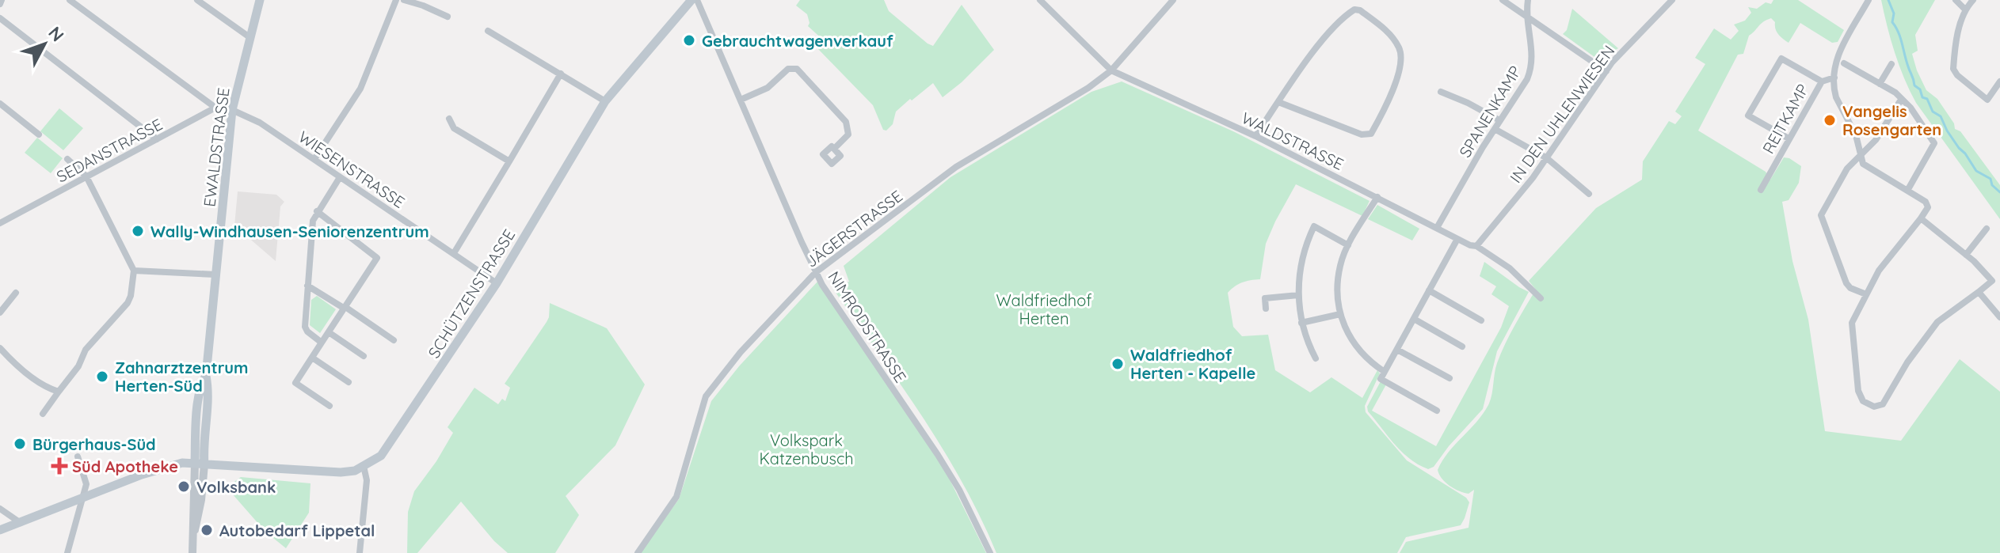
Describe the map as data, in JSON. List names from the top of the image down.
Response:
{
  "streets": {
    "main road": ["EWALDSTRASSE", "SCHÜTZENSTRASSE"],
    "street": [
      "SPANENKAMP",
      "IN DEN UHLENWIESEN",
      "REITKAMP",
      "WALDSTRASSE",
      "SEDANSTRASSE",
      "WIESENSTRASSE",
      "JÄGERSTRASSE",
      "NIMRODSTRASSE"
    ]
  },
  "crossings": [
    ["SPANENKAMP", "WALDSTRASSE"],
    ["IN DEN UHLENWIESEN", "WALDSTRASSE"],
    ["WALDSTRASSE", "JÄGERSTRASSE"],
    ["EWALDSTRASSE", "WIESENSTRASSE"],
    ["EWALDSTRASSE", "SCHÜTZENSTRASSE"],
    ["WIESENSTRASSE", "SCHÜTZENSTRASSE"],
    ["JÄGERSTRASSE", "NIMRODSTRASSE"]
  ],
  "parks": ["Waldfriedhof Herten", "Volkspark Katzenbusch"],
  "places": {
    "other": [
      "Gebrauchtwagenverkauf",
      "Vangelis Rosengarten",
      "Wally-Windhausen-Seniorenzentrum",
      "Waldfriedhof Herten - Kapelle",
      "Zahnarztzentrum Herten-Süd",
      "Bürgerhaus-Süd",
      "Volksbank",
      "Autobedarf Lippetal"
    ],
    "health": ["Süd Apotheke"]
  },
  "north": "top right"
}
